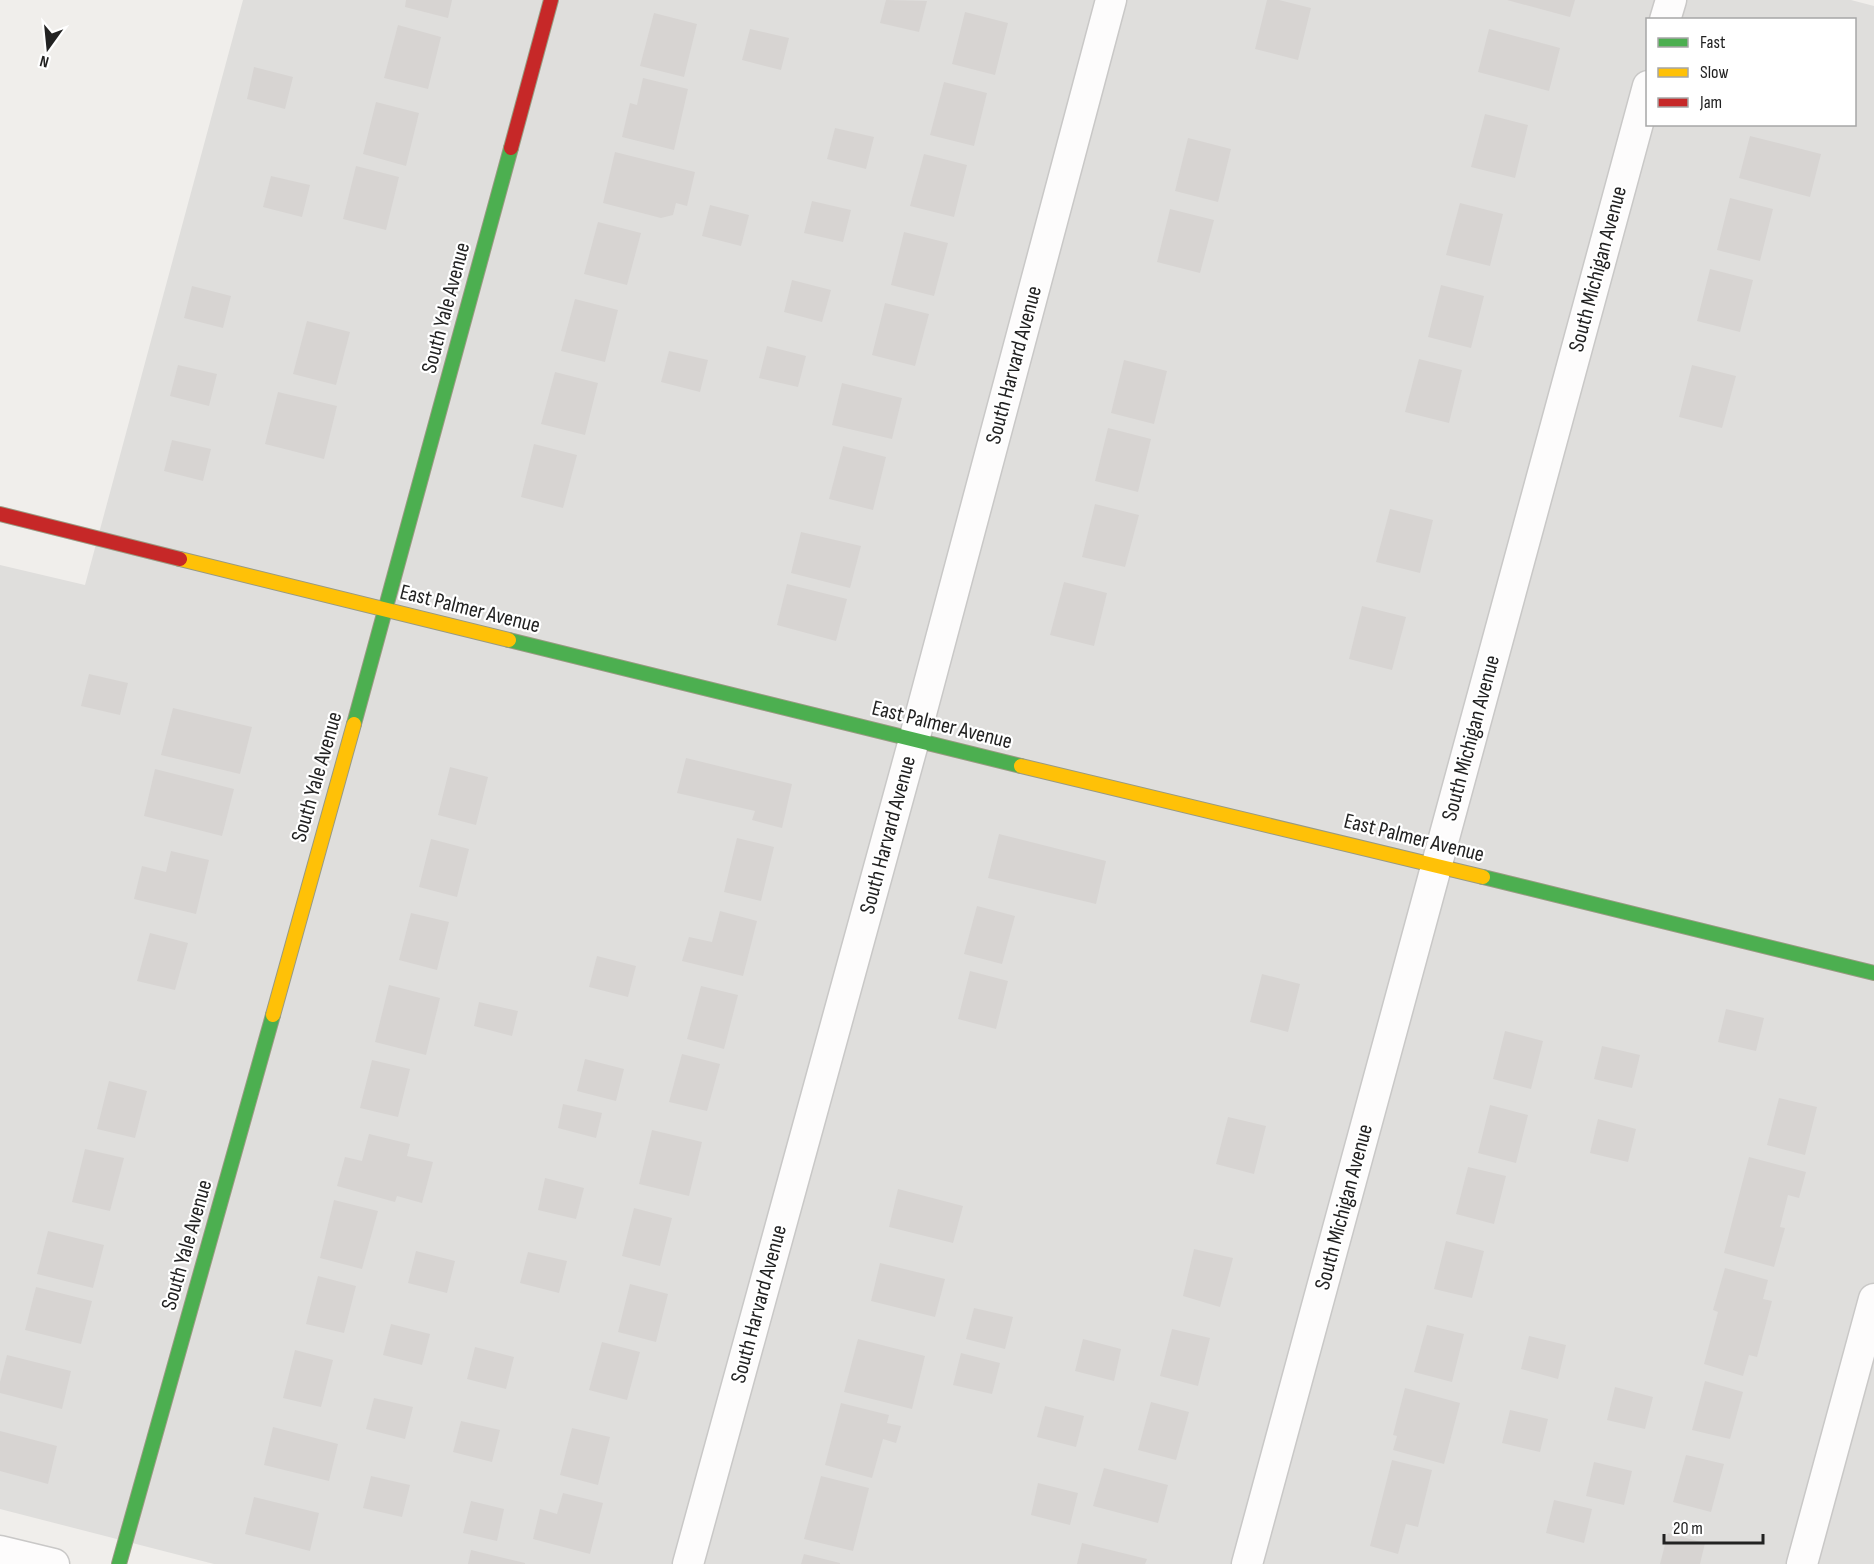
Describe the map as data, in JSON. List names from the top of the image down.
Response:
{
  "streets": {
    "street": [
      "South Michigan Avenue",
      "South Yale Avenue",
      "South Harvard Avenue",
      "East Palmer Avenue"
    ]
  },
  "crossings": [
    ["South Michigan Avenue", "East Palmer Avenue"],
    ["South Yale Avenue", "East Palmer Avenue"],
    ["South Harvard Avenue", "East Palmer Avenue"]
  ],
  "legend": ["Fast", "Slow", "Jam"],
  "scale_bar": "20 m",
  "north": "bottom"
}
